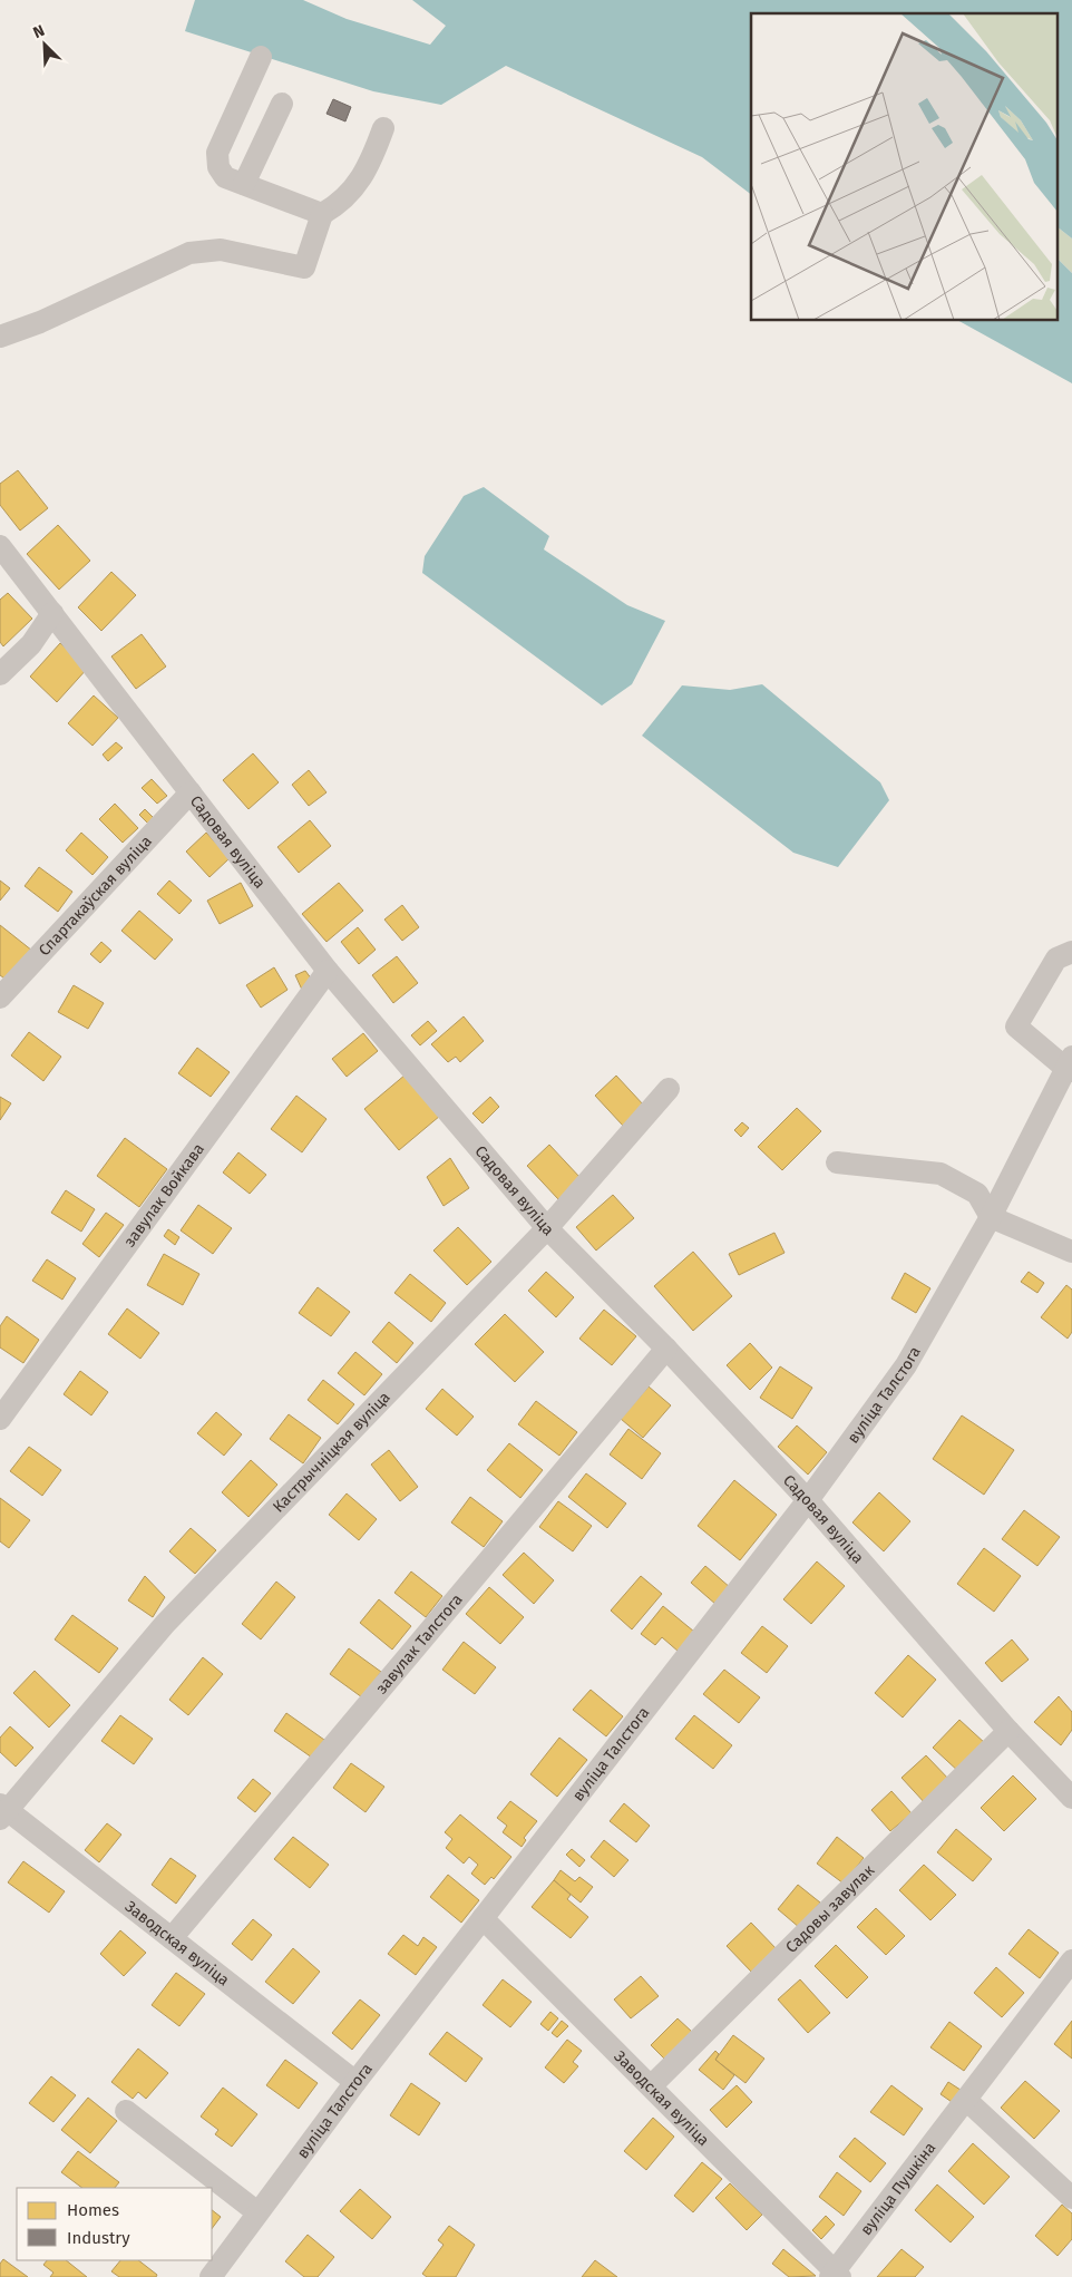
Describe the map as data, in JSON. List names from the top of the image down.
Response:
{
  "streets": {
    "street": [
      "Садовая вуліца",
      "Спартакаўская вуліца",
      "завулак Войкава",
      "вуліца Талстога",
      "Кастрычніцкая вуліца",
      "завулак Талстога",
      "Садовы завулак",
      "Заводская вуліца",
      "вуліца Пушкіна"
    ]
  },
  "crossings": [
    ["Садовая вуліца", "Спартакаўская вуліца"],
    ["Садовая вуліца", "завулак Войкава"],
    ["Садовая вуліца", "вуліца Талстога"],
    ["Садовая вуліца", "Кастрычніцкая вуліца"],
    ["Садовая вуліца", "завулак Талстога"],
    ["Садовая вуліца", "Садовы завулак"],
    ["вуліца Талстога", "Заводская вуліца"],
    ["Кастрычніцкая вуліца", "Заводская вуліца"],
    ["завулак Талстога", "Заводская вуліца"],
    ["Садовы завулак", "Заводская вуліца"],
    ["Заводская вуліца", "вуліца Пушкіна"]
  ],
  "legend": ["Homes", "Industry"],
  "north": "top left"
}
